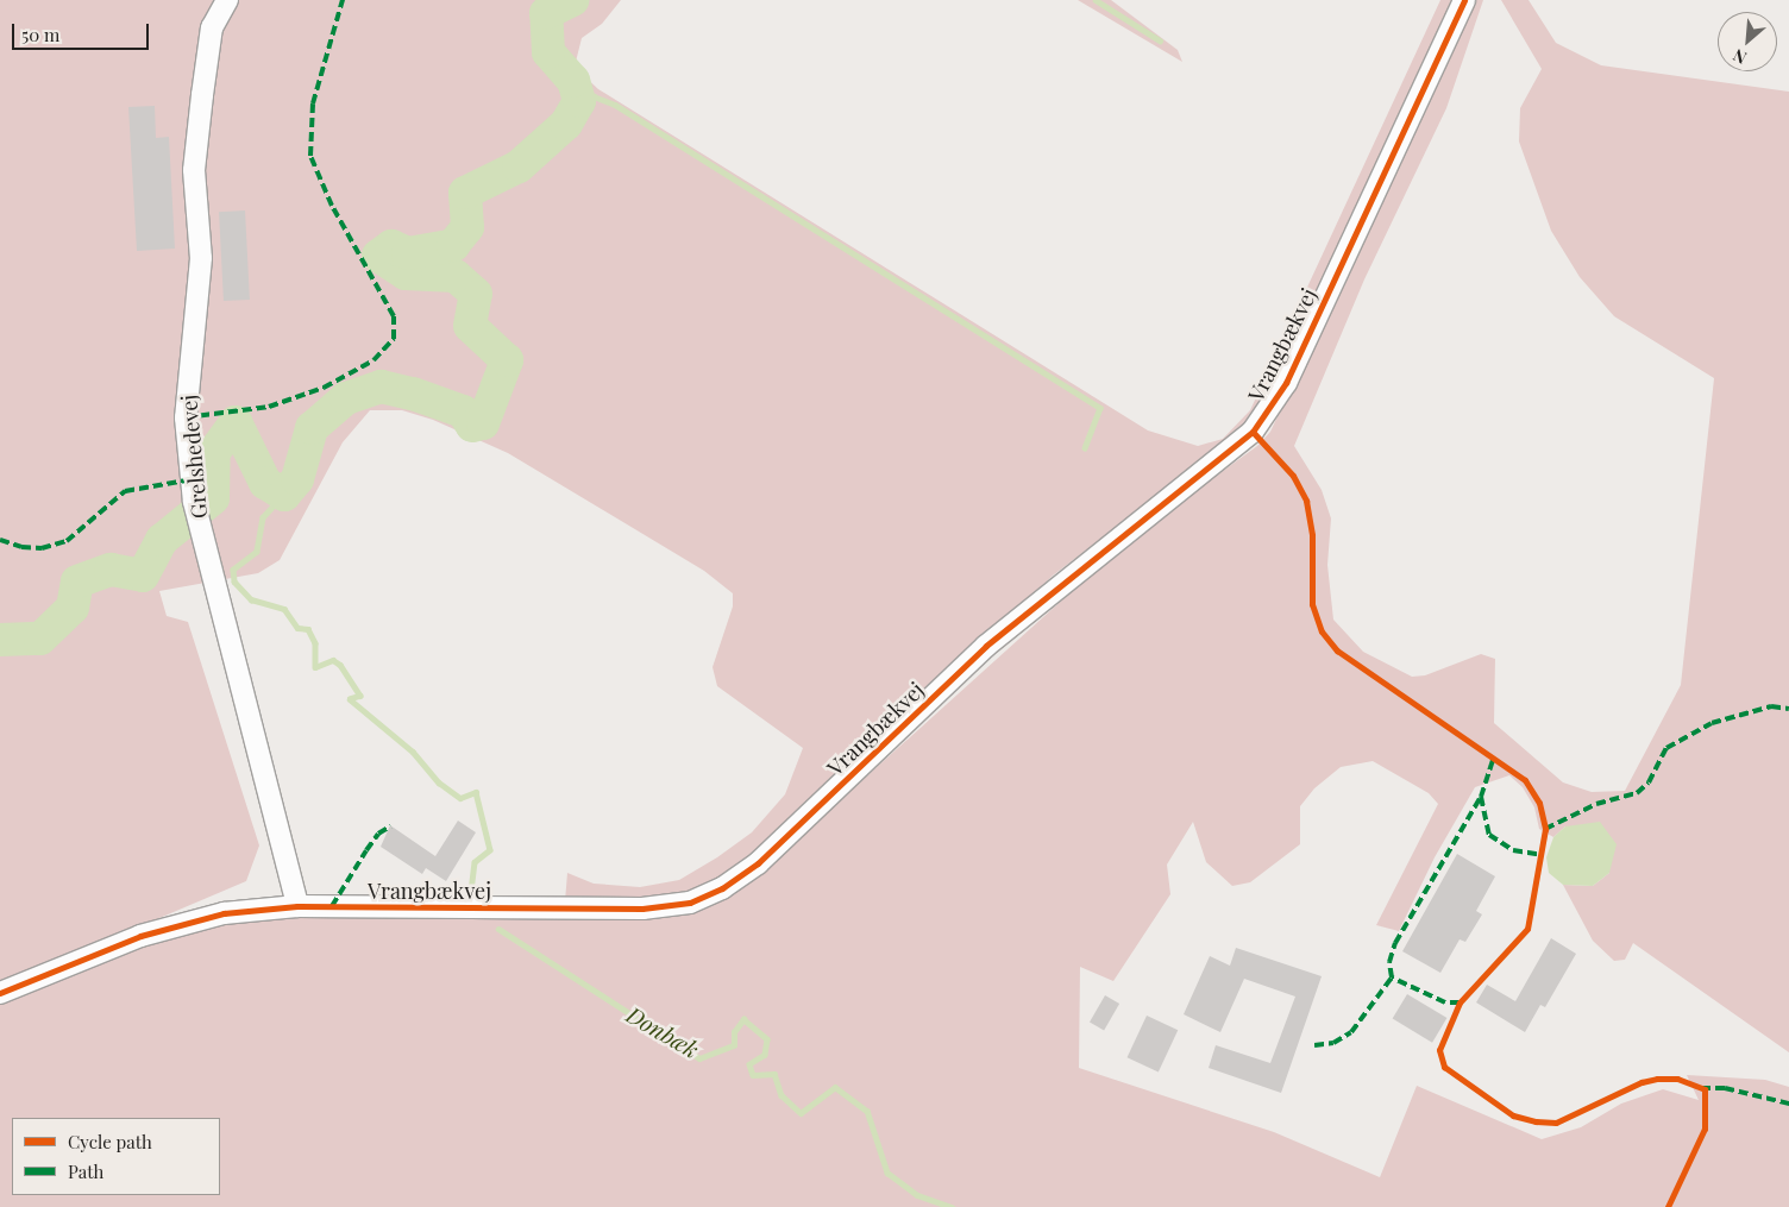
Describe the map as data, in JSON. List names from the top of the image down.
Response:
{
  "streets": {
    "street": ["Vrangbækvej", "Grelshedevej"]
  },
  "crossings": [
    ["Vrangbækvej", "Grelshedevej"]
  ],
  "water": ["Donbæk"],
  "legend": ["Cycle path", "Path"],
  "scale_bar": "50 m",
  "north": "bottom left"
}
